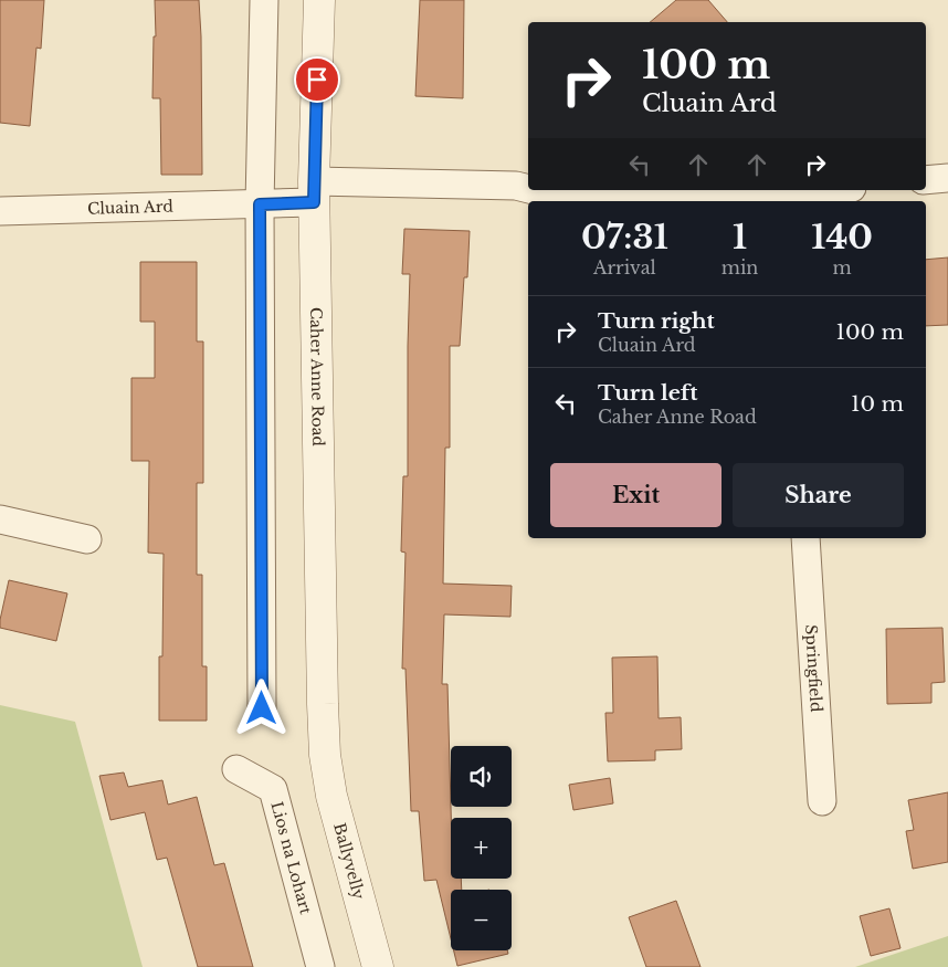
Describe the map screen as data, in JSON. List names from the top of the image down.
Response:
{
  "streets": {
    "street": [
      "Cluain Ard",
      "Caher Anne Road",
      "Springfield",
      "Lios na Lohart",
      "Ballyvelly"
    ]
  },
  "crossings": [
    ["Cluain Ard", "Caher Anne Road"],
    ["Caher Anne Road", "Ballyvelly"]
  ],
  "page": {
    "turn": ["100 m", "Cluain Ard"],
    "eta": [
      "07:31",
      "Arrival",
      "1",
      "min",
      "140",
      "m"
    ],
    "list": [
      {
        "name": "Turn right",
        "note": "Cluain Ard",
        "value": "100 m"
      },
      {
        "name": "Turn left",
        "note": "Caher Anne Road",
        "value": "10 m"
      }
    ],
    "buttons": ["Exit", "Share"],
    "map_buttons": ["+", "−"]
  }
}
